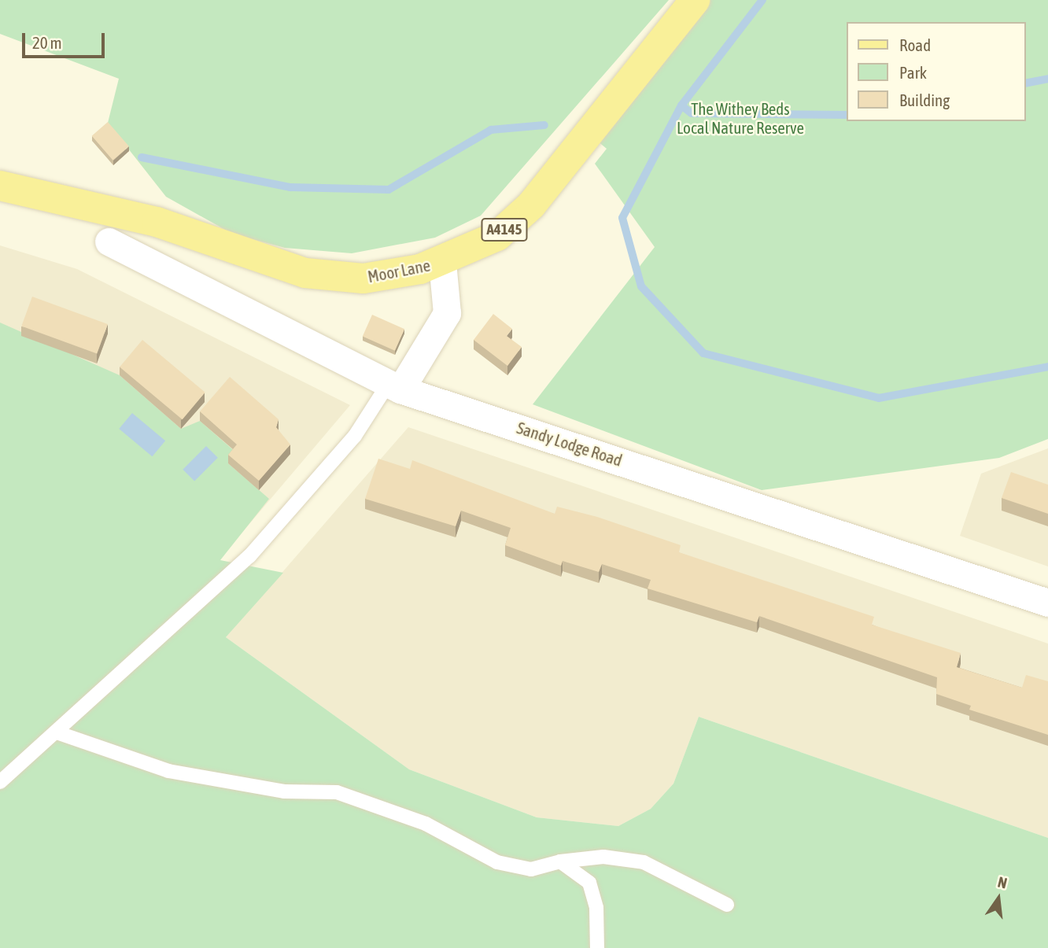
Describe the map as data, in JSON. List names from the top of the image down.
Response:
{
  "streets": {
    "main road": ["A4145", "Moor Lane"],
    "street": ["Sandy Lodge Road"]
  },
  "parks": ["The Withey Beds Local Nature Reserve"],
  "legend": ["Road", "Park", "Building"],
  "scale_bar": "20 m",
  "north": "top"
}
